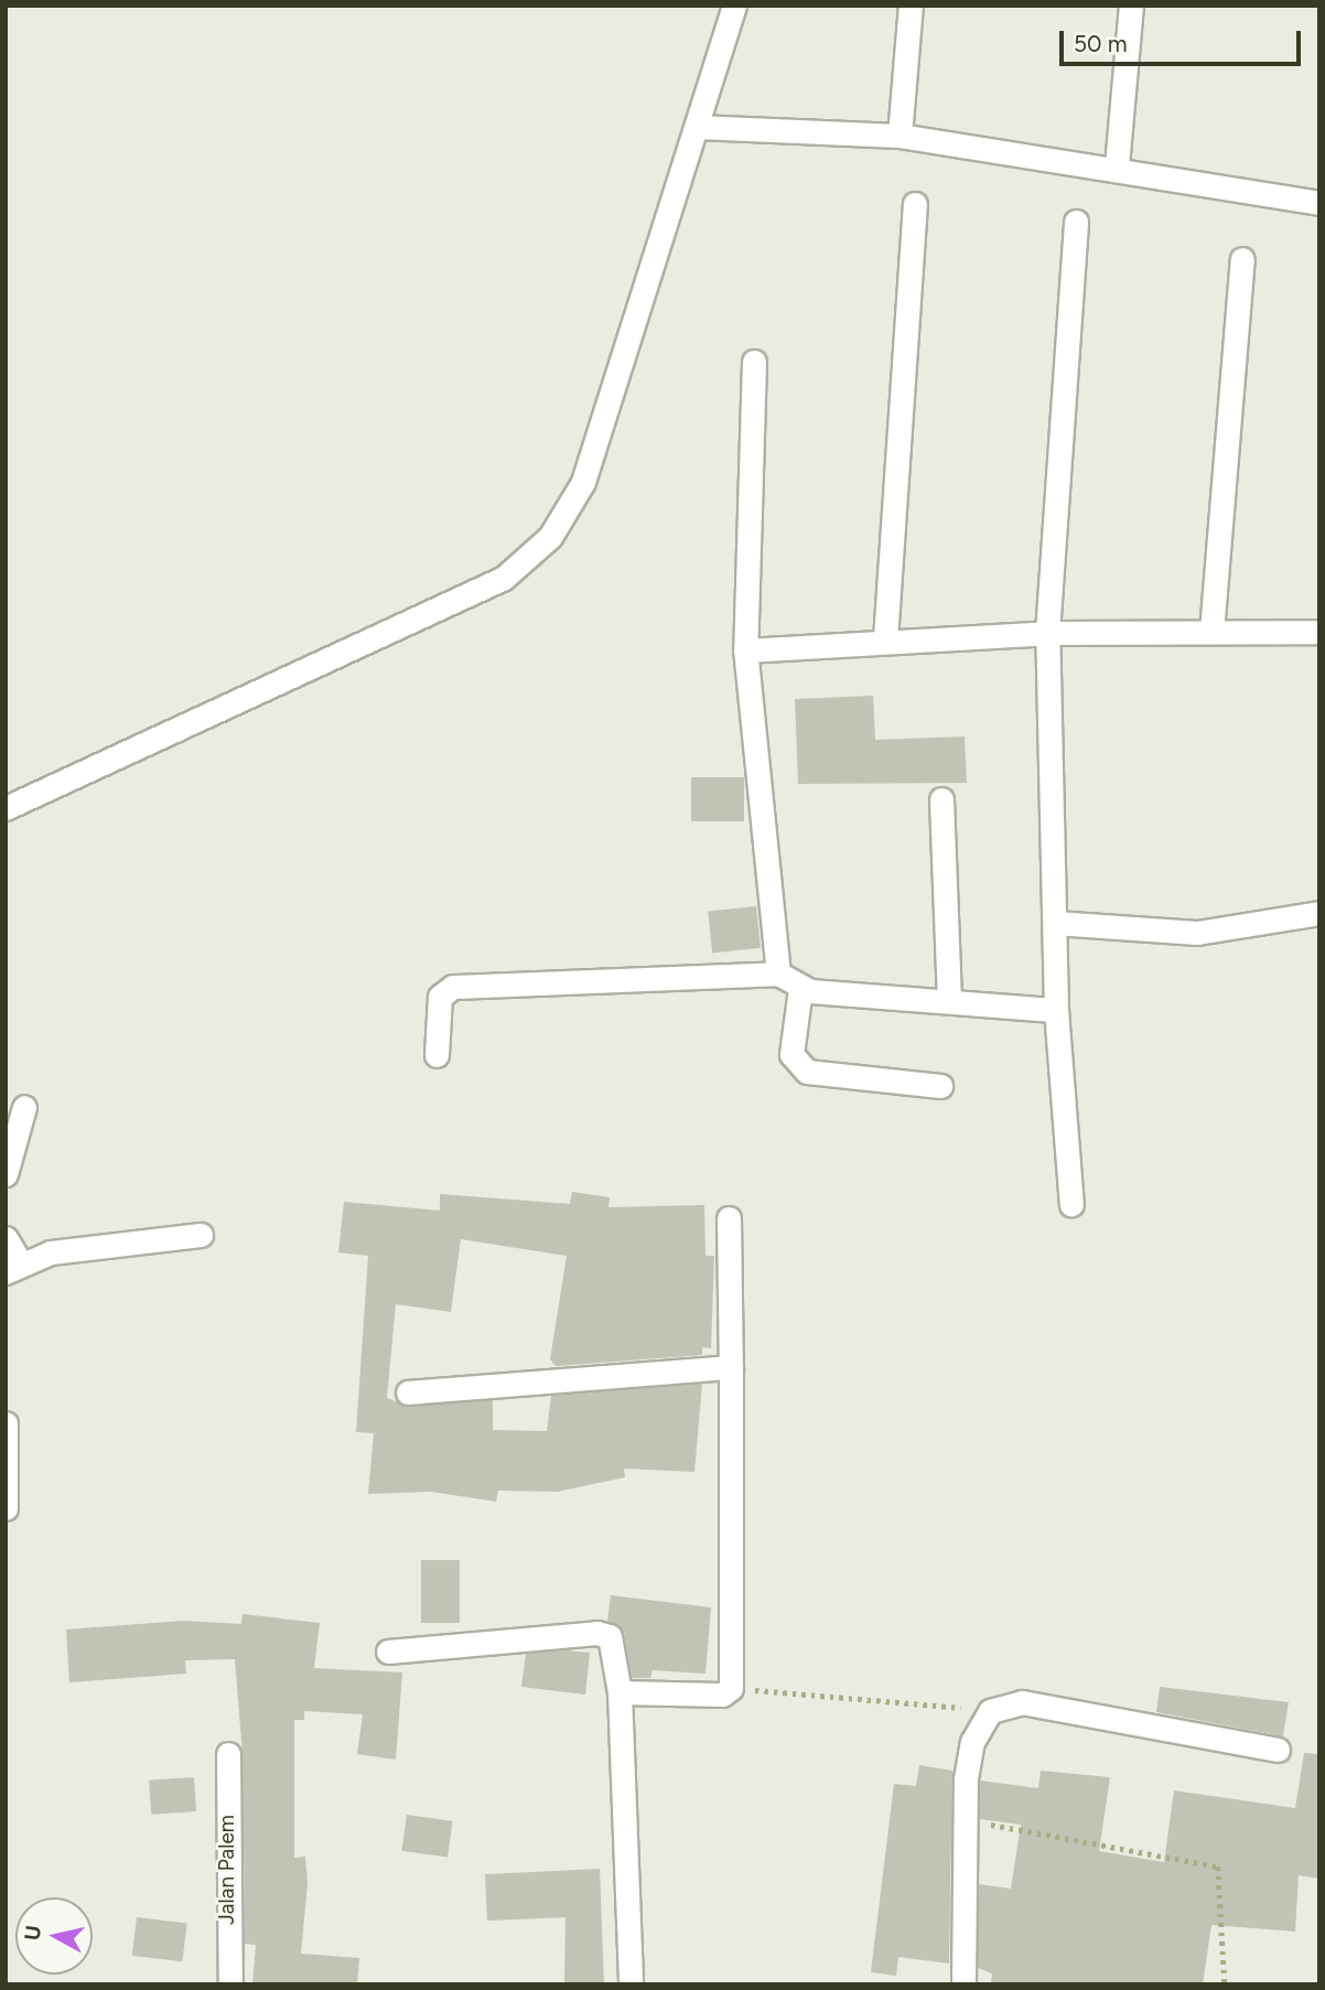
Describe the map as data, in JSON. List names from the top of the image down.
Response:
{
  "streets": {
    "street": ["Jalan Palem"]
  },
  "scale_bar": "50 m",
  "north": "left"
}
